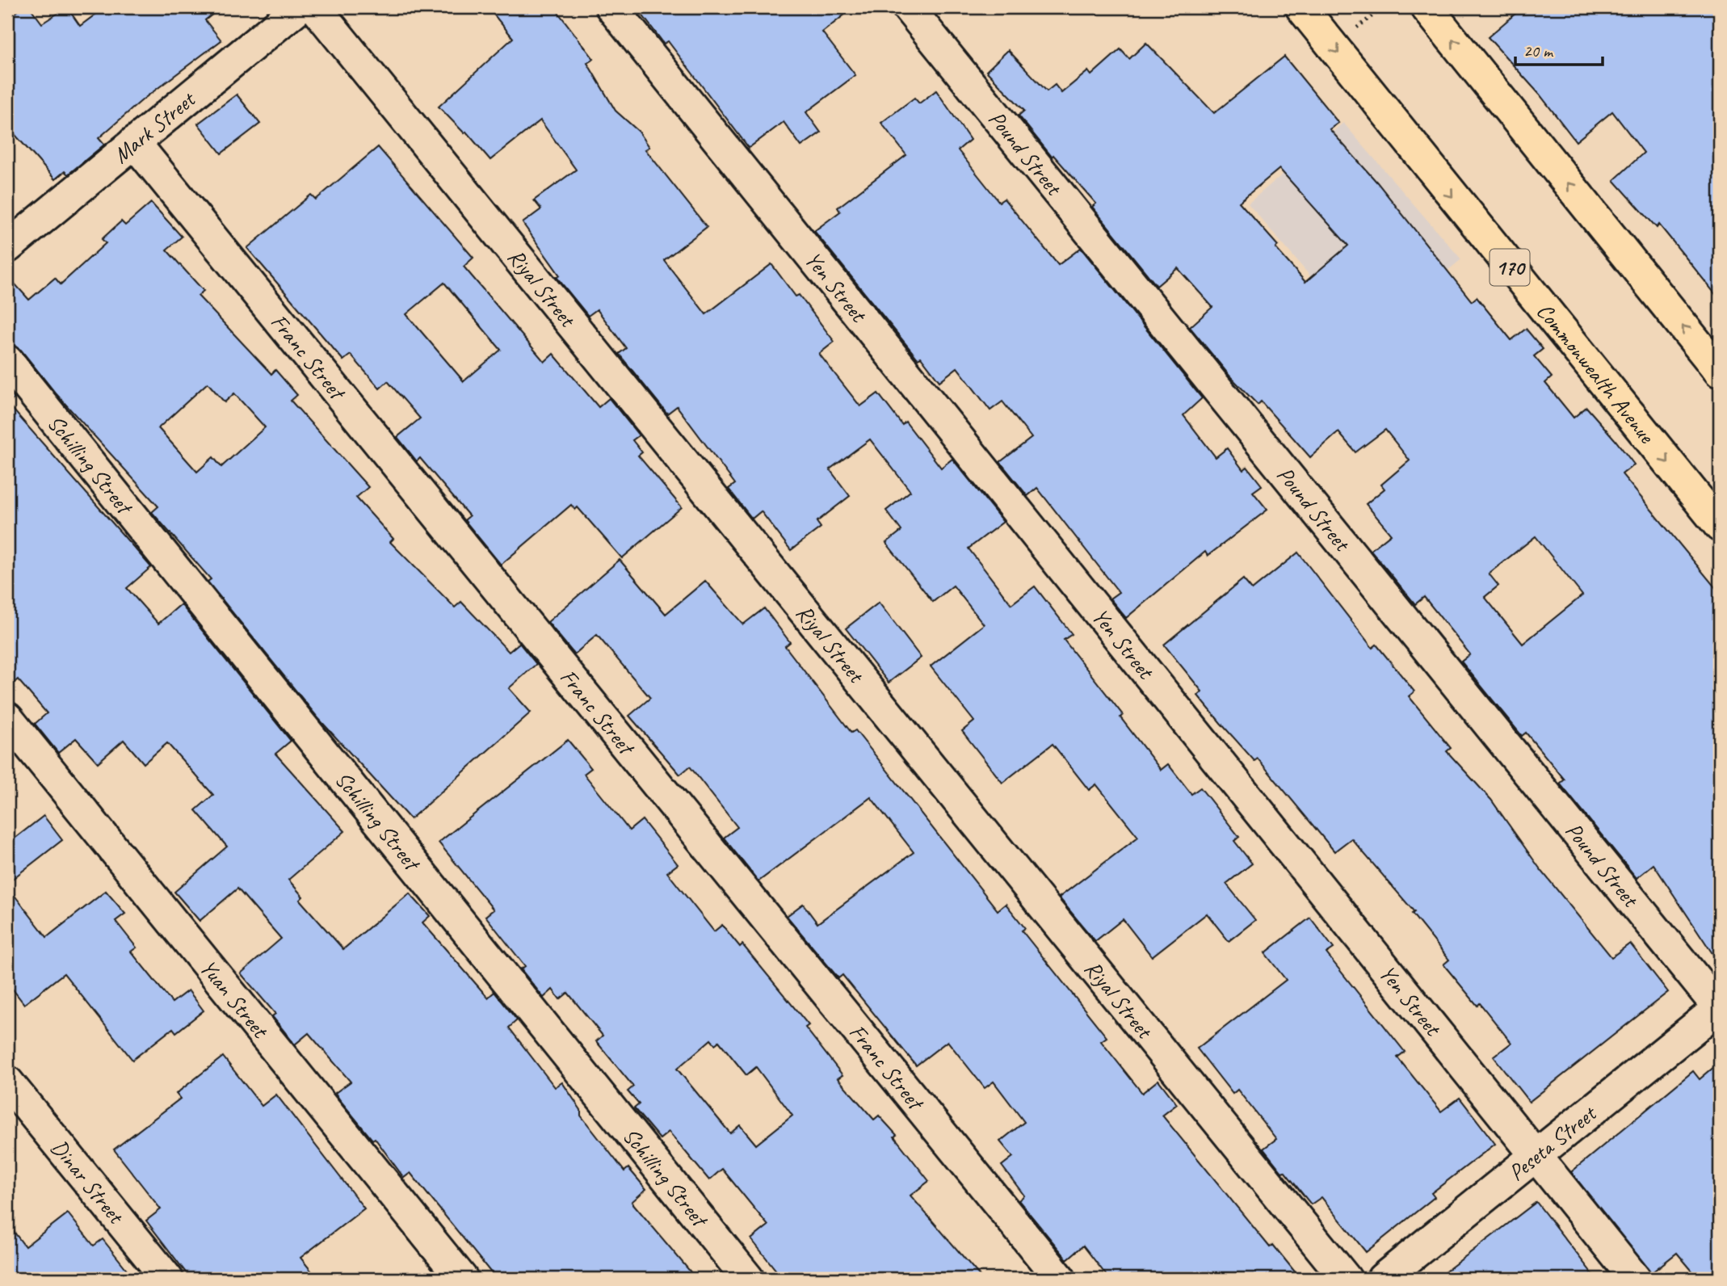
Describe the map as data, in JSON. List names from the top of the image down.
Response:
{
  "streets": {
    "main road": ["170", "Commonwealth Avenue"],
    "street": [
      "Mark Street",
      "Pound Street",
      "Yen Street",
      "Riyal Street",
      "Franc Street",
      "Schilling Street",
      "Yuan Street",
      "Peseta Street",
      "Dinar Street"
    ]
  },
  "crossings": [
    ["Mark Street", "Franc Street"],
    ["Pound Street", "Peseta Street"],
    ["Yen Street", "Peseta Street"]
  ],
  "scale_bar": "20 m"
}
